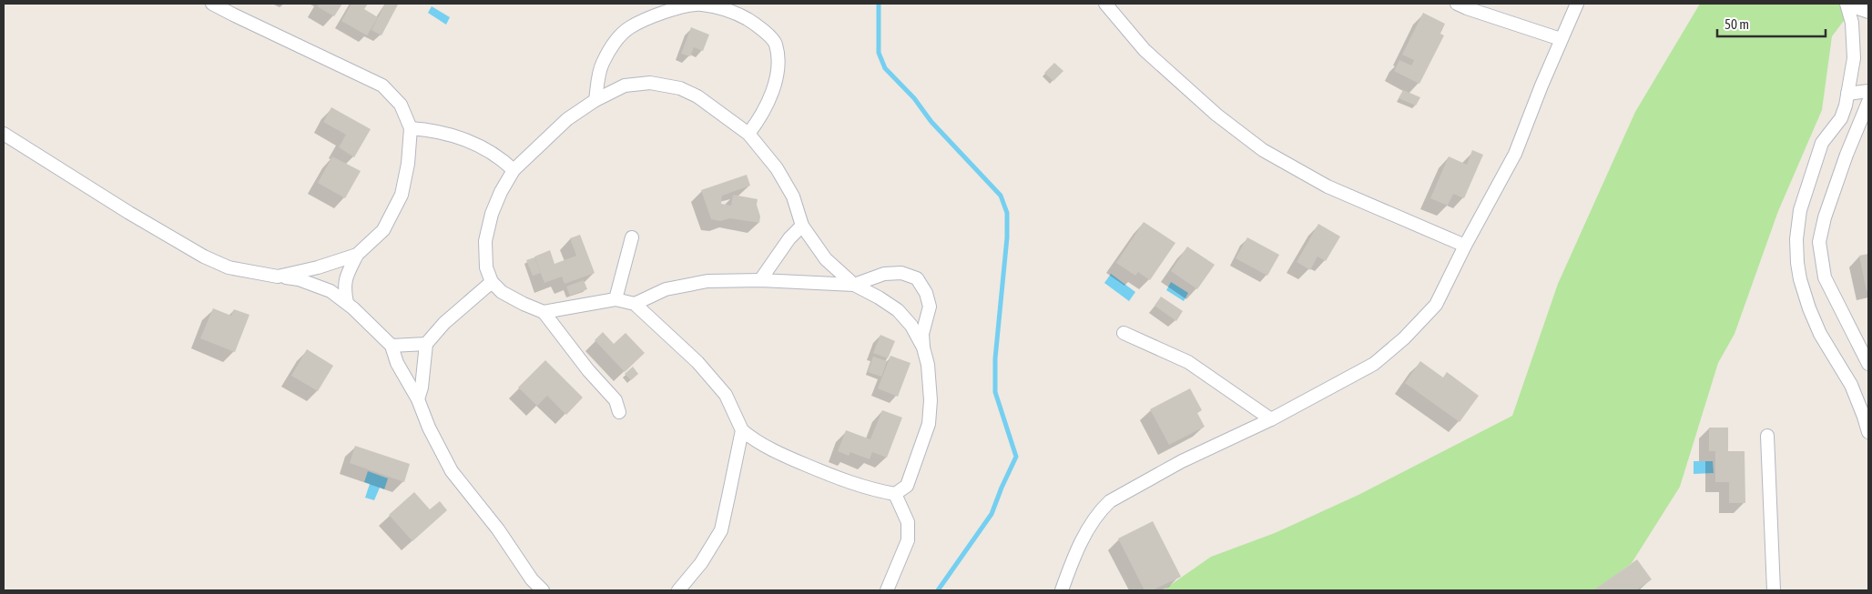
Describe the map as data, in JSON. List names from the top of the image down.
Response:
{
  "scale_bar": "50 m"
}
